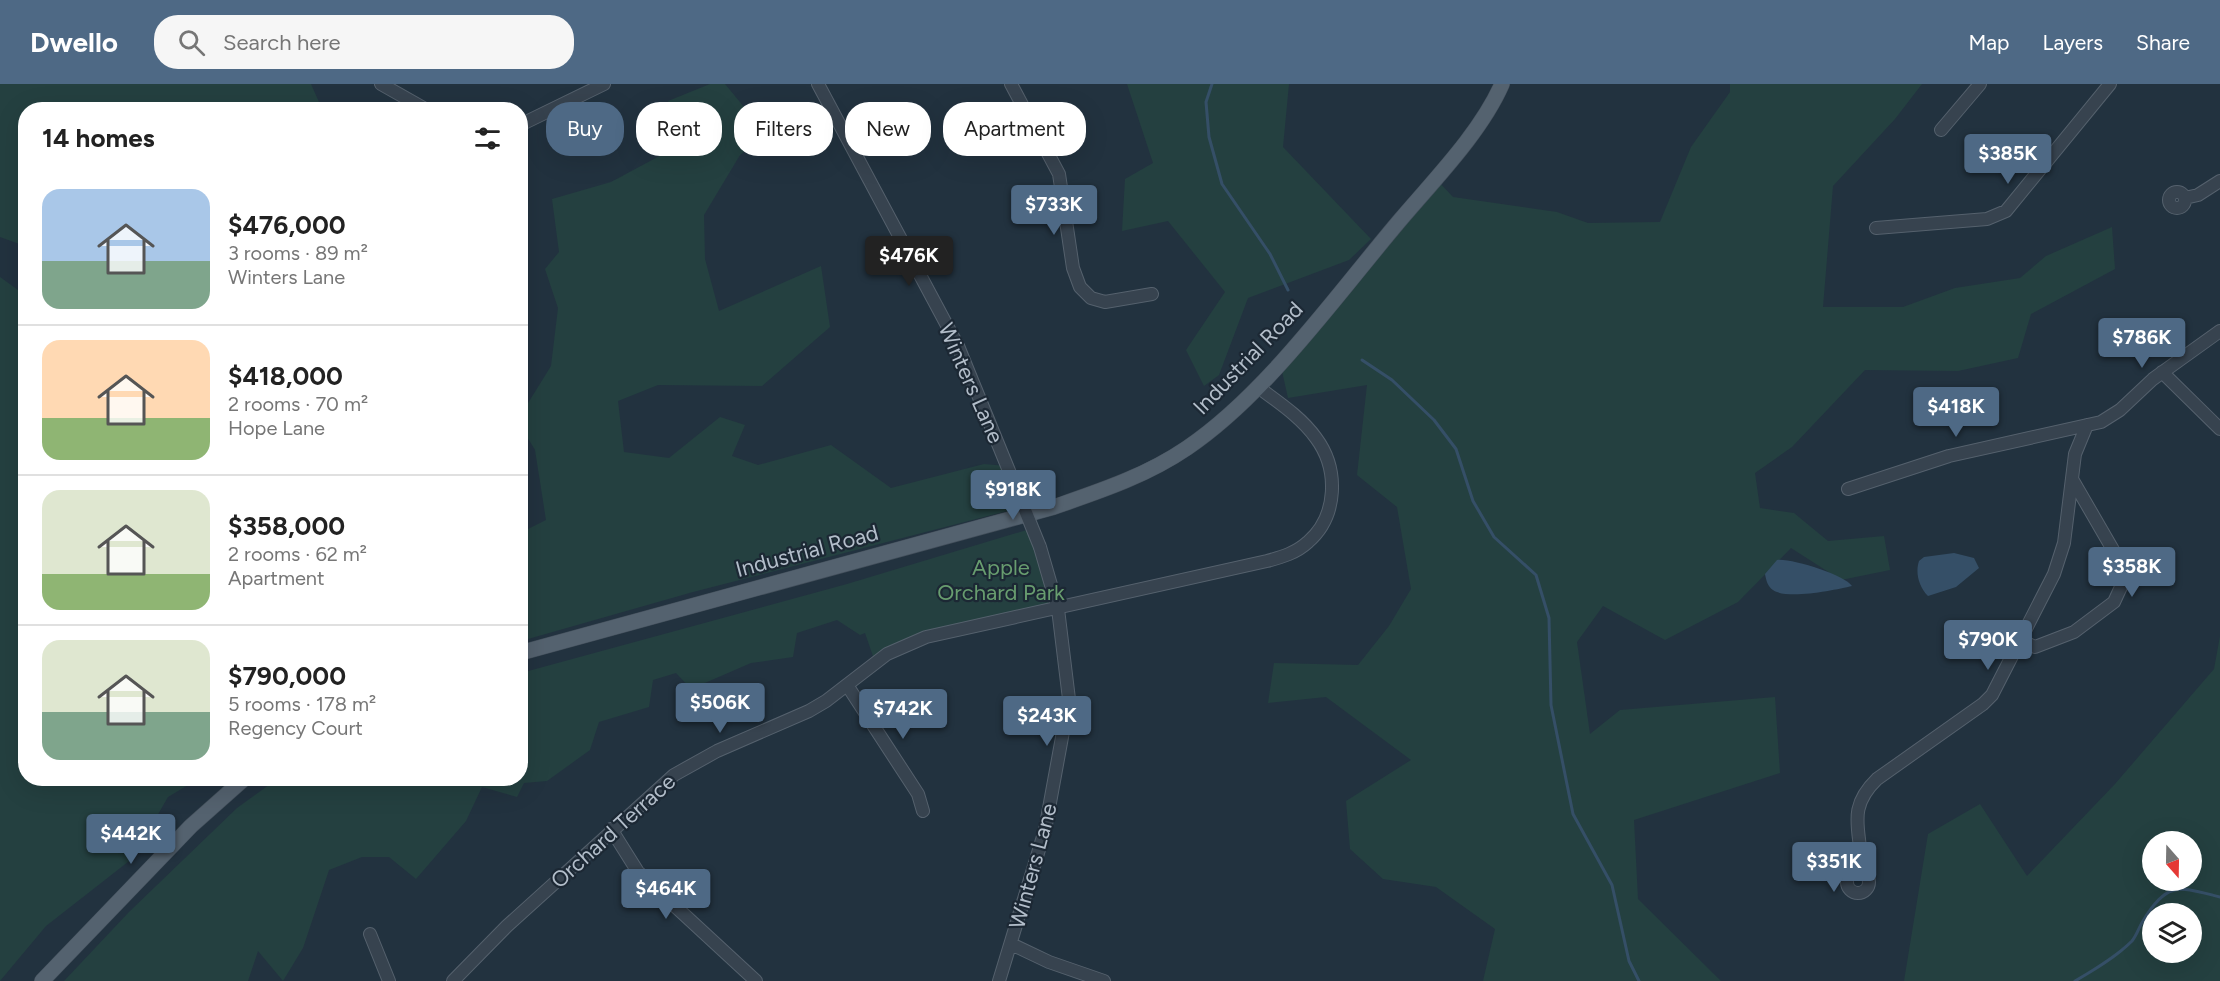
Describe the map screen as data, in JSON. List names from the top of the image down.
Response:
{
  "streets": {
    "main road": ["Industrial Road"],
    "street": ["Winters Lane", "Orchard Terrace"]
  },
  "crossings": [
    ["Industrial Road", "Orchard Terrace"],
    ["Winters Lane", "Orchard Terrace"]
  ],
  "parks": ["Apple Orchard Park"],
  "north": "bottom",
  "page": {
    "header": "Dwello",
    "search": "Search here",
    "nav": ["Map", "Layers", "Share"],
    "chip": [
      "Buy",
      "Rent",
      "Filters",
      "New",
      "Apartment"
    ],
    "heading": "14 homes",
    "price": [
      "$385K",
      "$733K",
      "$476K",
      "$786K",
      "$418K",
      "$918K",
      "$358K",
      "$790K",
      "$506K",
      "$742K",
      "$243K",
      "$442K",
      "$351K",
      "$464K"
    ],
    "list": [
      {
        "name": "$476,000",
        "note": "3 rooms · 89 m² · Winters Lane"
      },
      {
        "name": "$418,000",
        "note": "2 rooms · 70 m² · Hope Lane"
      },
      {
        "name": "$358,000",
        "note": "2 rooms · 62 m² · Apartment"
      },
      {
        "name": "$790,000",
        "note": "5 rooms · 178 m² · Regency Court"
      }
    ]
  }
}
